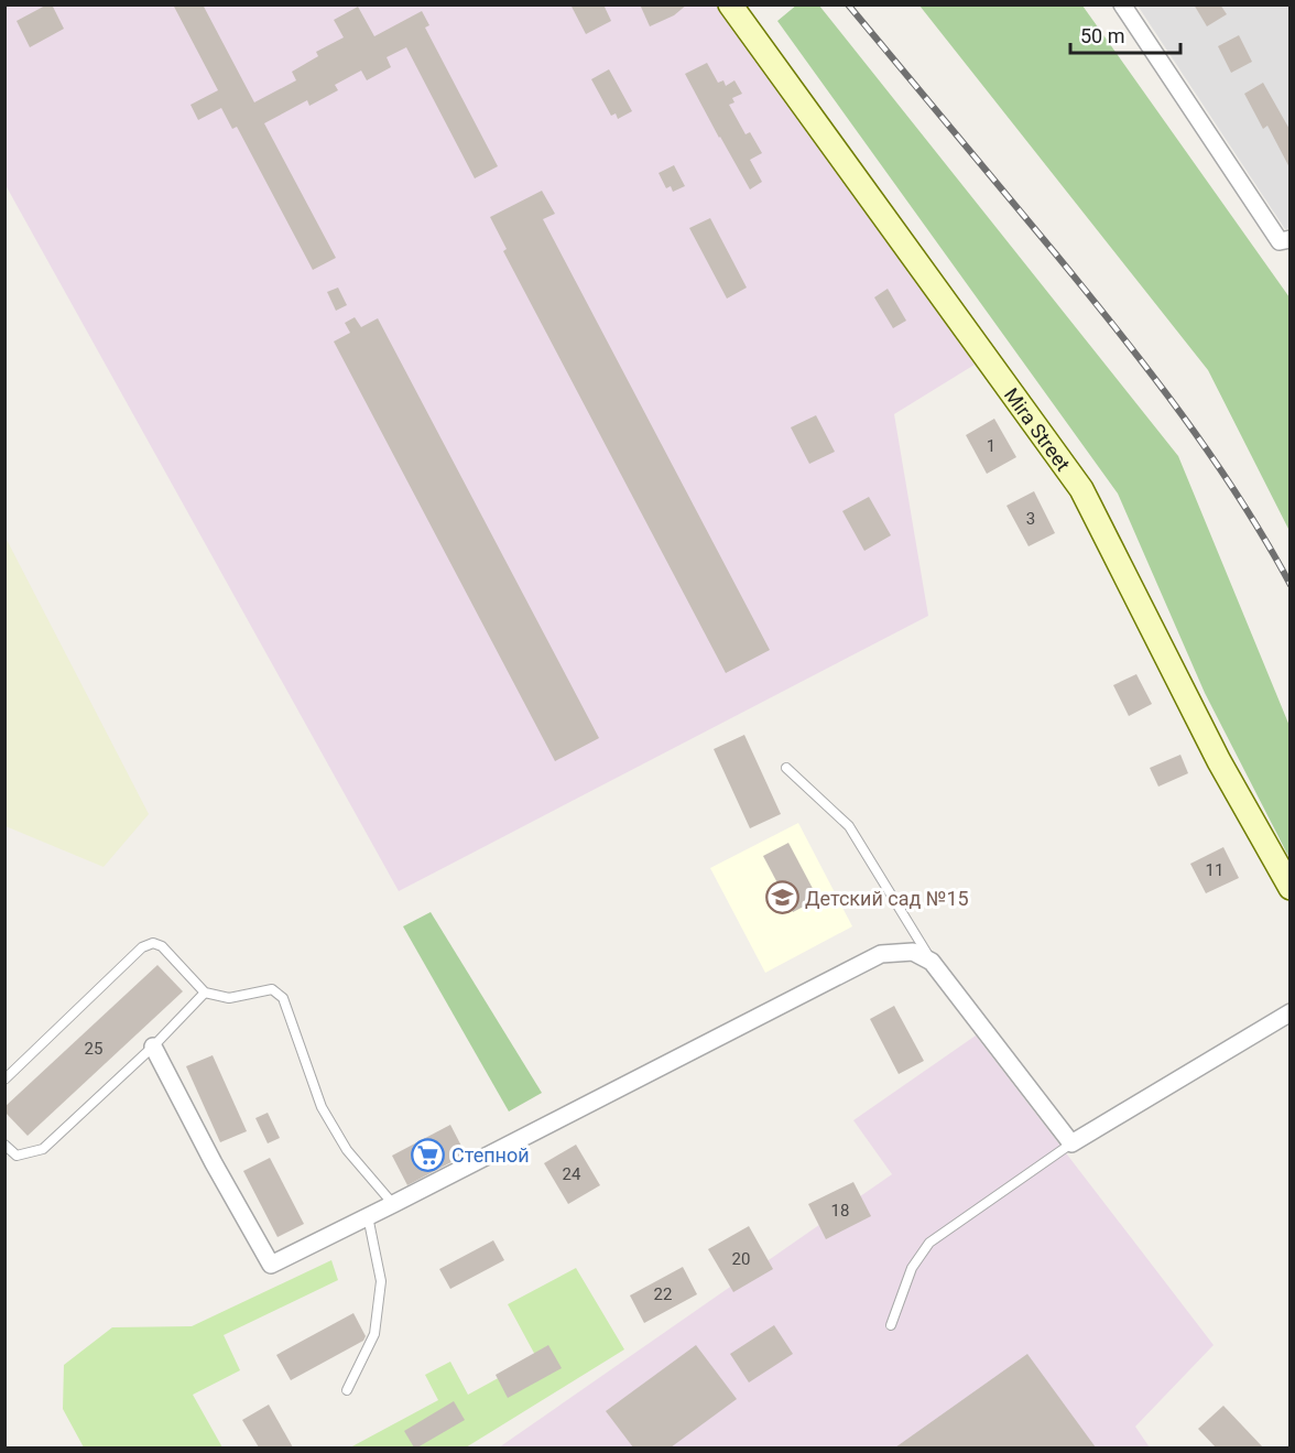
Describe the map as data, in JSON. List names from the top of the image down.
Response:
{
  "streets": {
    "street": ["Mira Street"]
  },
  "places": {
    "school or university": ["Детский сад №15"],
    "supermarket": ["Степной"]
  },
  "house_numbers": [
    "1",
    "3",
    "11",
    "25",
    "24",
    "18",
    "20",
    "22"
  ],
  "scale_bar": "50 m"
}
